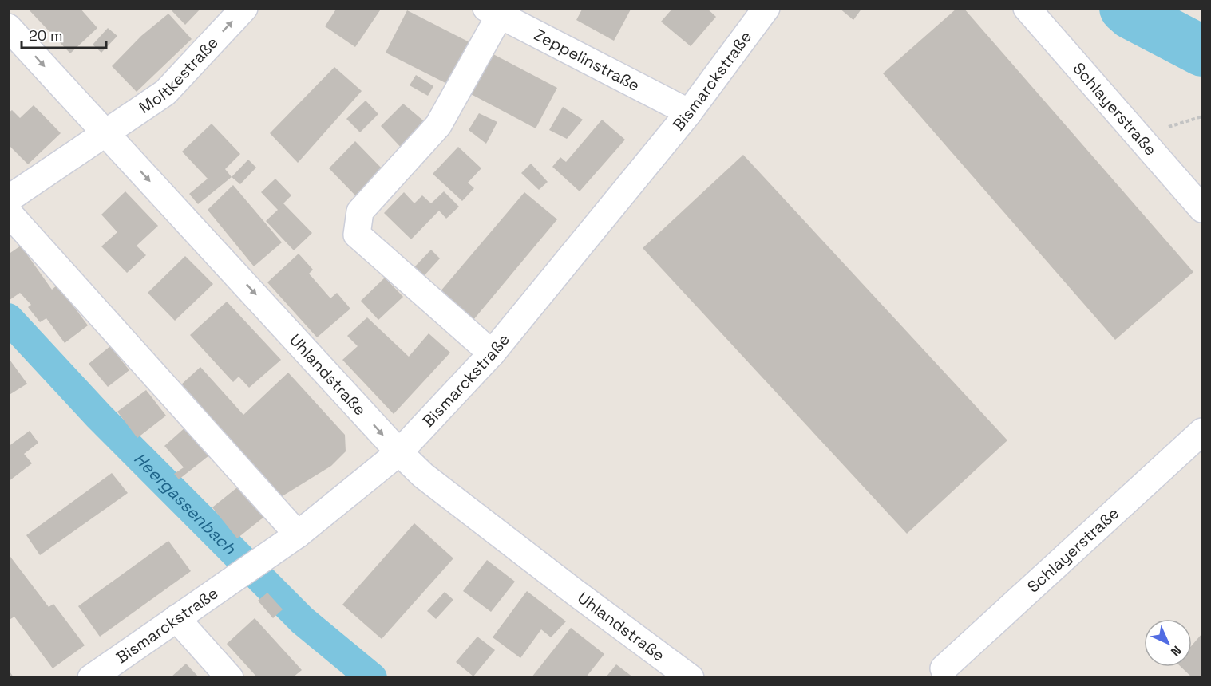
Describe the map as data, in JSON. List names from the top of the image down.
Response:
{
  "streets": {
    "street": [
      "Zeppelinstraße",
      "Moltkestraße",
      "Bismarckstraße",
      "Schlayerstraße",
      "Uhlandstraße"
    ]
  },
  "crossings": [
    ["Zeppelinstraße", "Bismarckstraße"],
    ["Moltkestraße", "Uhlandstraße"],
    ["Bismarckstraße", "Uhlandstraße"]
  ],
  "one_way": ["Moltkestraße"],
  "water": ["Heergassenbach"],
  "scale_bar": "20 m",
  "north": "bottom right"
}
